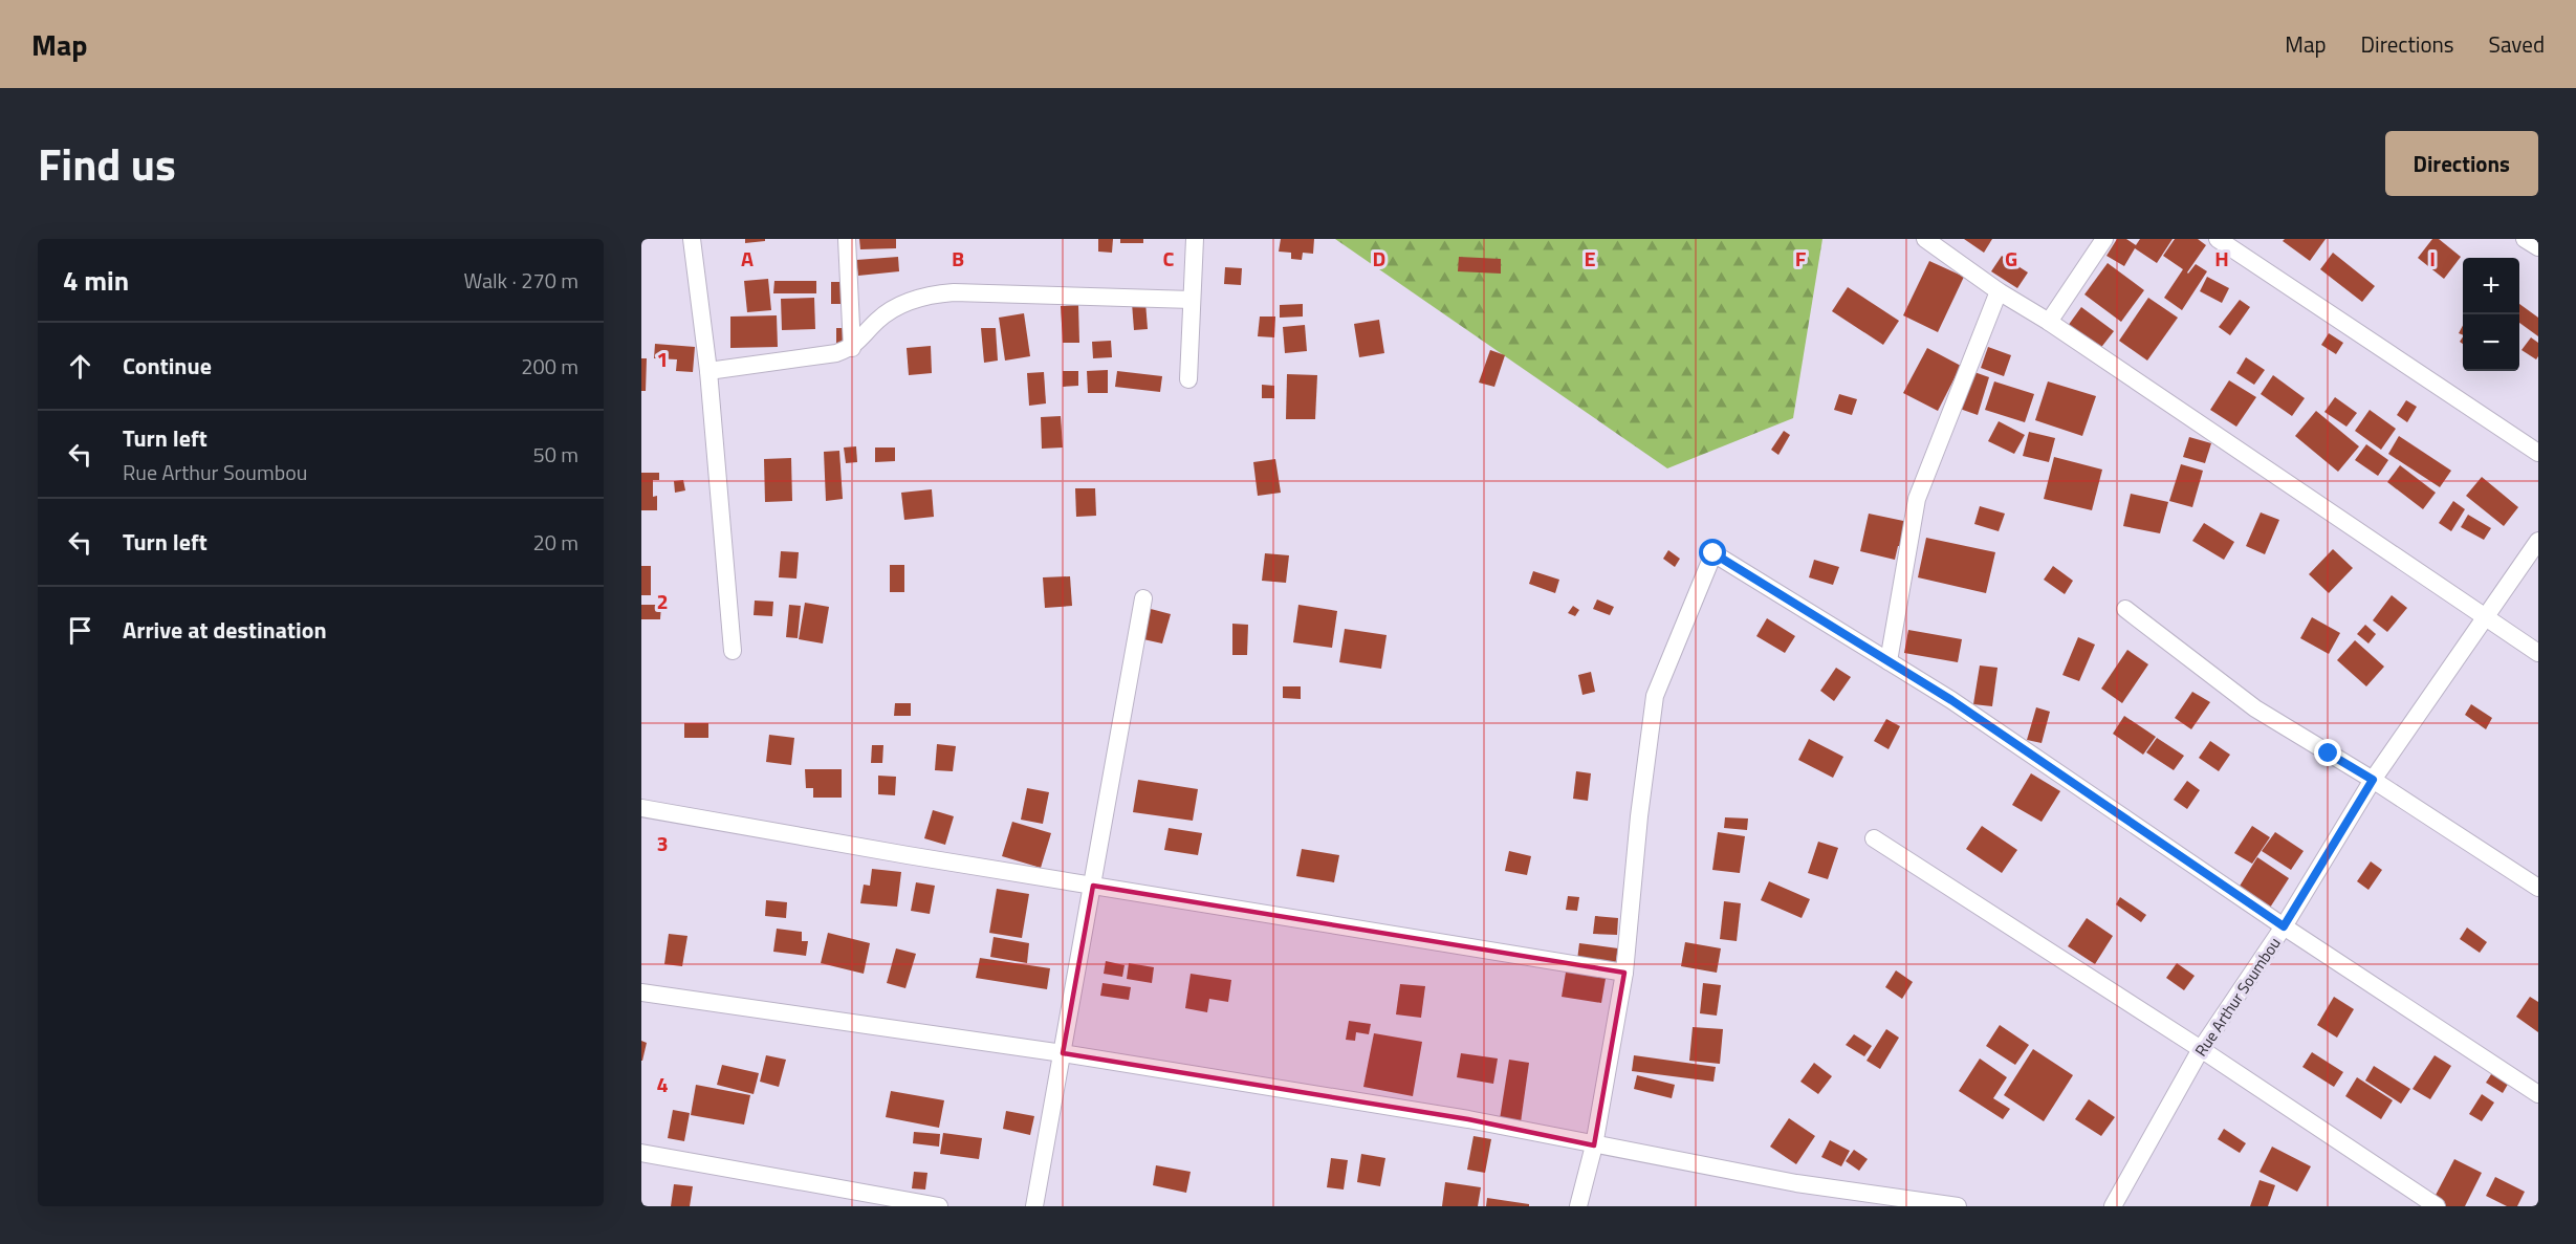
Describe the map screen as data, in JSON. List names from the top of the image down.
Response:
{
  "streets": {
    "street": ["Rue Arthur Soumbou"]
  },
  "page": {
    "header": "Map",
    "nav": ["Map", "Directions", "Saved"],
    "title": "Find us",
    "buttons": "Directions",
    "heading": ["4 min", "Walk · 270 m"],
    "map_buttons": ["+", "−"],
    "list": [
      ["Continue", "200 m"],
      ["Turn left", "Rue Arthur Soumbou", "50 m"],
      ["Turn left", "20 m"],
      "Arrive at destination"
    ]
  },
  "grid": {
    "columns": [
      "A",
      "B",
      "C",
      "D",
      "E",
      "F",
      "G",
      "H",
      "I"
    ],
    "rows": [
      "1",
      "2",
      "3",
      "4"
    ]
  }
}
